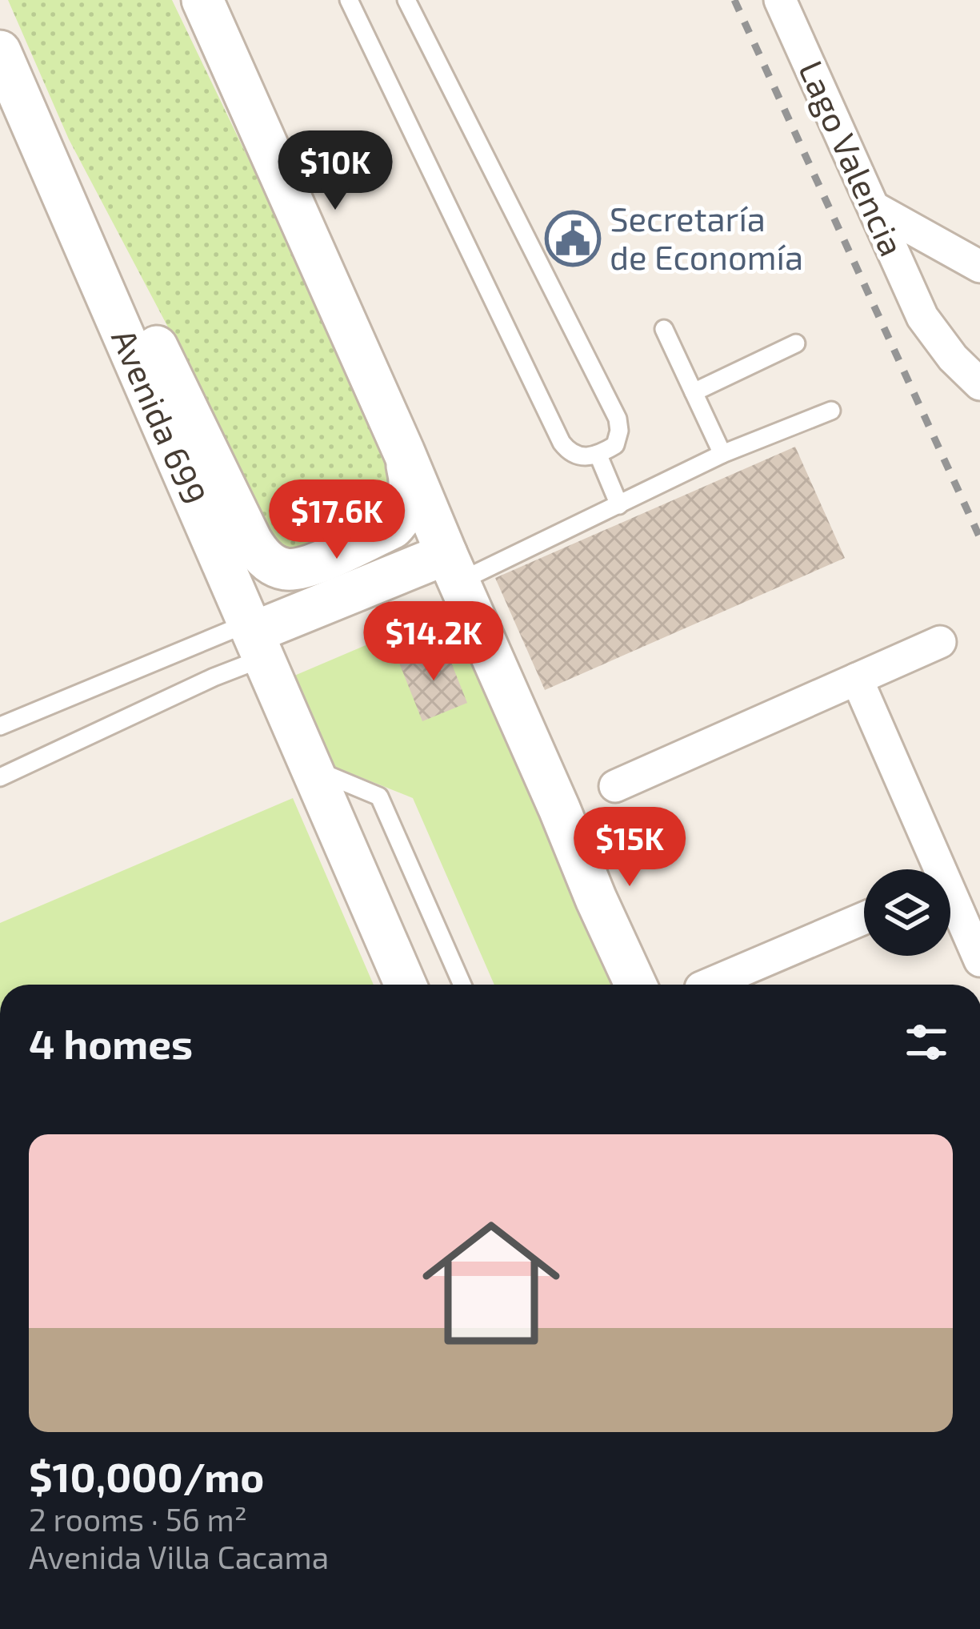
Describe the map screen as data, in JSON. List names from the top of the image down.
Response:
{
  "streets": {
    "street": ["Lago Valencia", "Avenida 699"]
  },
  "places": {
    "public building": ["Secretaría de Economía"]
  },
  "page": {
    "price": [
      "$10K",
      "$17.6K",
      "$14.2K",
      "$15K"
    ],
    "heading": "4 homes",
    "list": [
      {
        "name": "$10,000/mo",
        "note": "2 rooms · 56 m² · Avenida Villa Cacama"
      }
    ]
  }
}
